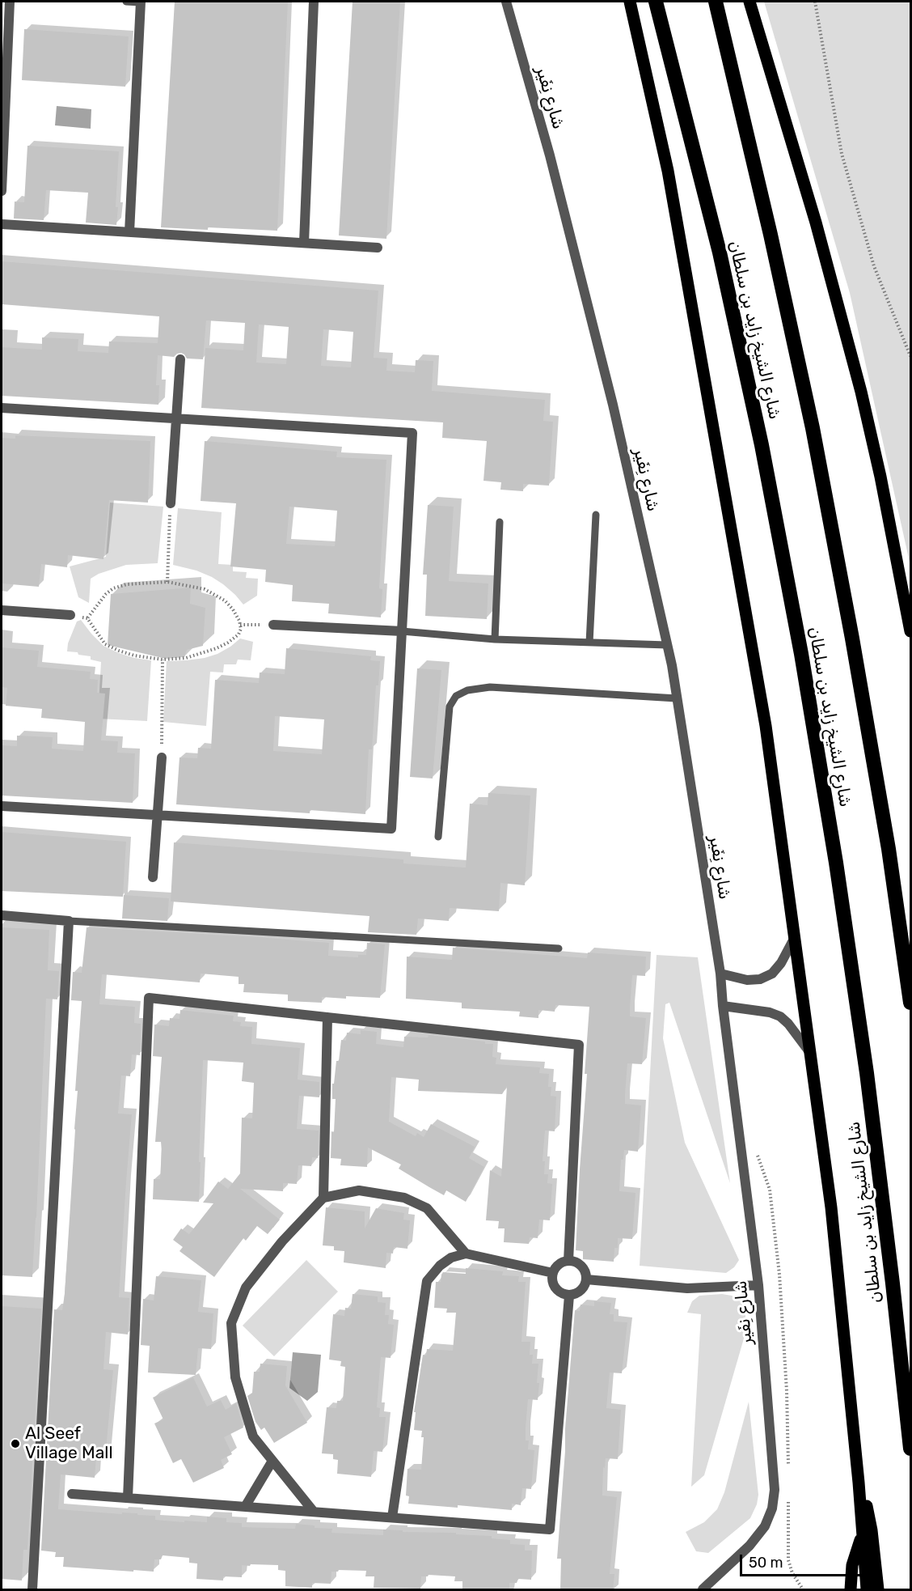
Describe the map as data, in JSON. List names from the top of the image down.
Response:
{
  "streets": {
    "highway": ["شارع الشيخ زايد بن سلطان"],
    "street": ["شارع نِفَير"]
  },
  "places": ["Al Seef Village Mall"],
  "scale_bar": "50 m"
}
